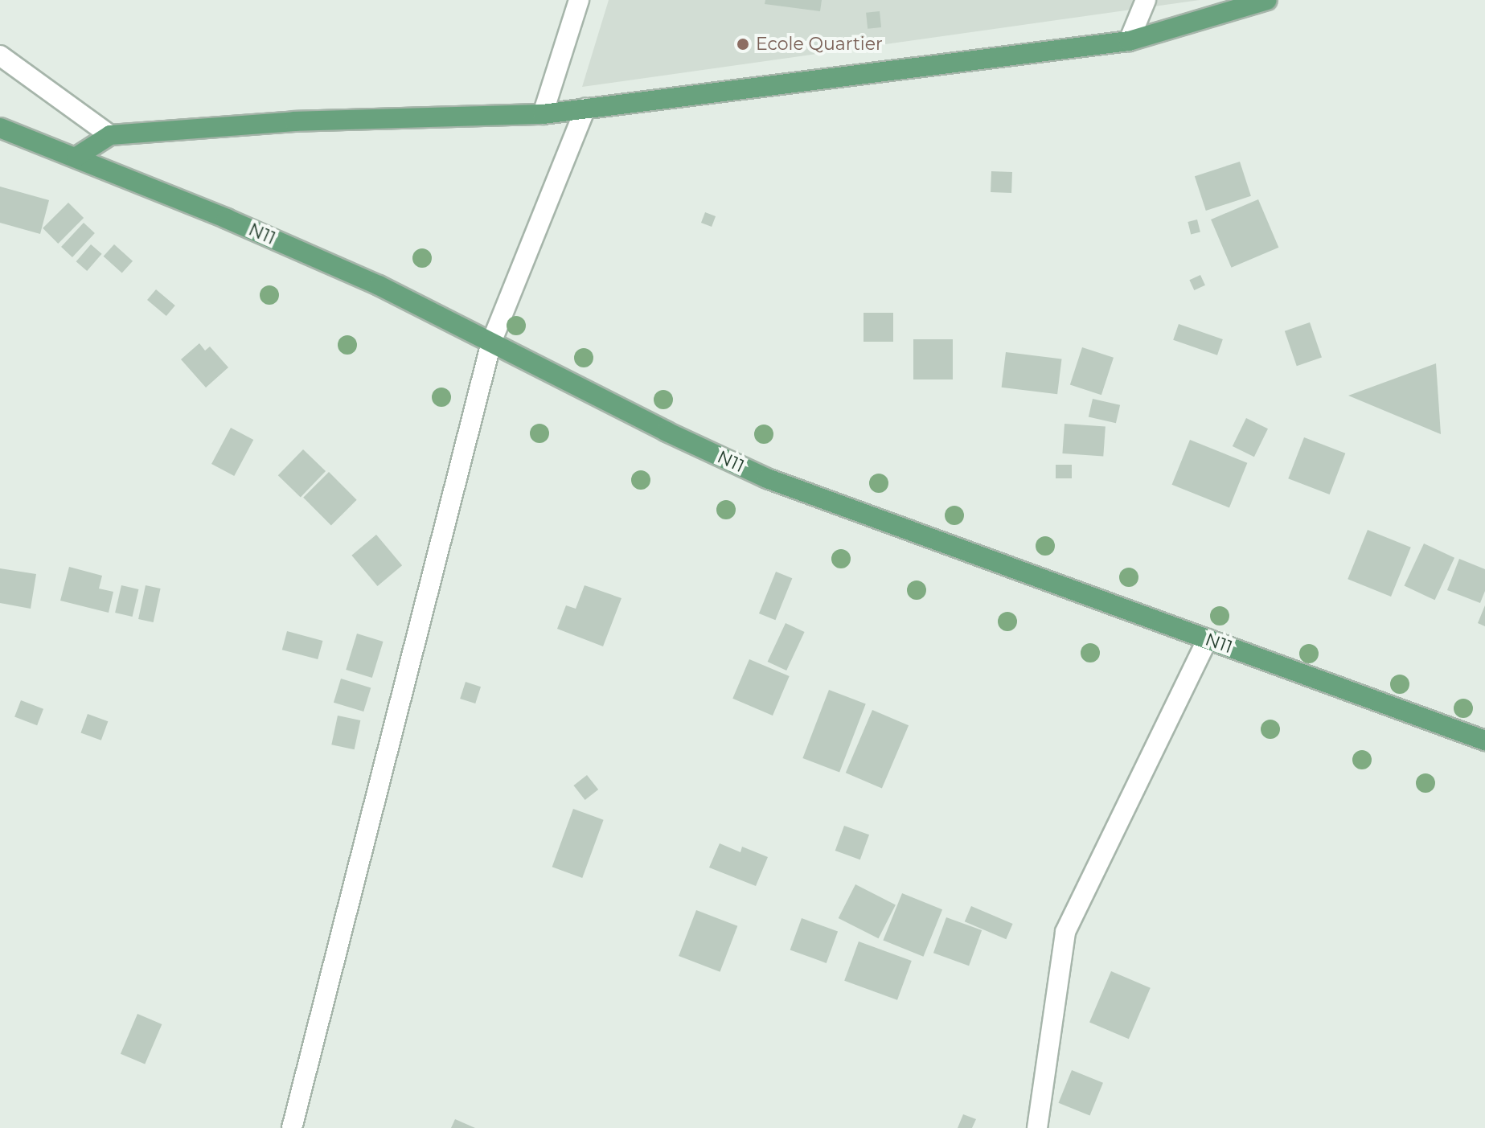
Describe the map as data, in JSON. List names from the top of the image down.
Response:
{
  "streets": {
    "main road": ["N11"]
  },
  "places": ["Ecole Quartier"]
}
